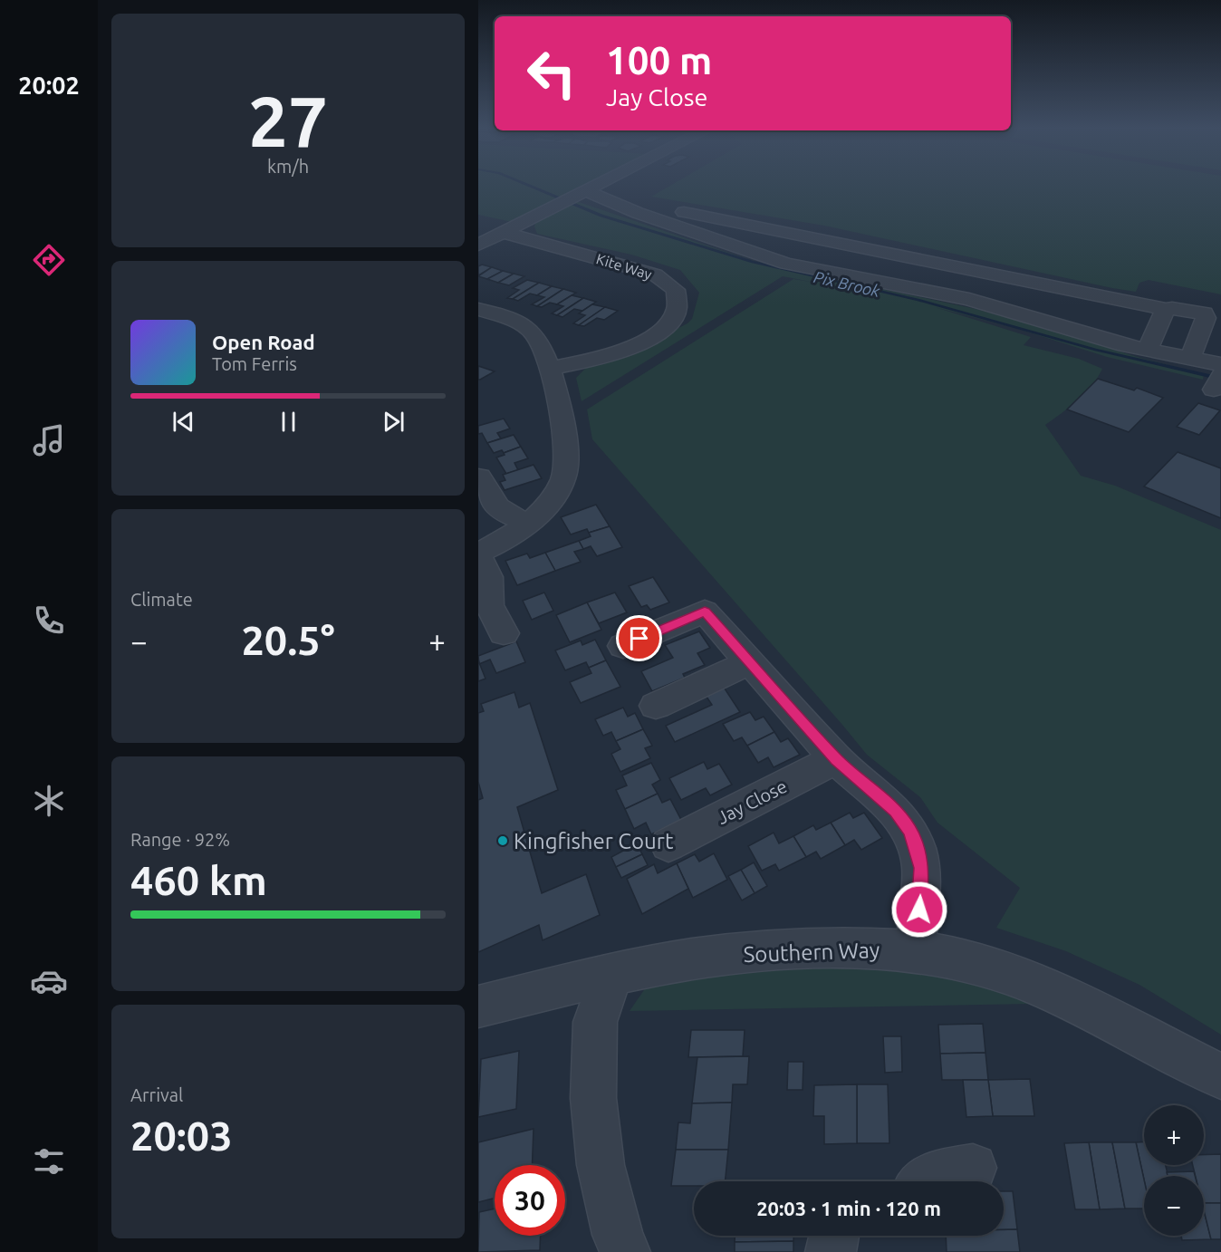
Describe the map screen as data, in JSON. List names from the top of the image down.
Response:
{
  "streets": {
    "street": ["Kite Way", "Jay Close", "Southern Way"]
  },
  "water": ["Pix Brook"],
  "places": ["Kingfisher Court"],
  "page": {
    "tabs": "20:02",
    "tile": [
      ["27", "km/h"],
      "Climate",
      ["Range · 92%", "460 km"],
      ["Arrival", "20:03"]
    ],
    "turn": ["100 m", "Jay Close"],
    "song": ["Open Road", "Tom Ferris"],
    "heat": ["−", "20.5°", "+"],
    "map_buttons": ["+", "−"],
    "limit": "30",
    "trip": "20:03 · 1 min · 120 m"
  }
}
